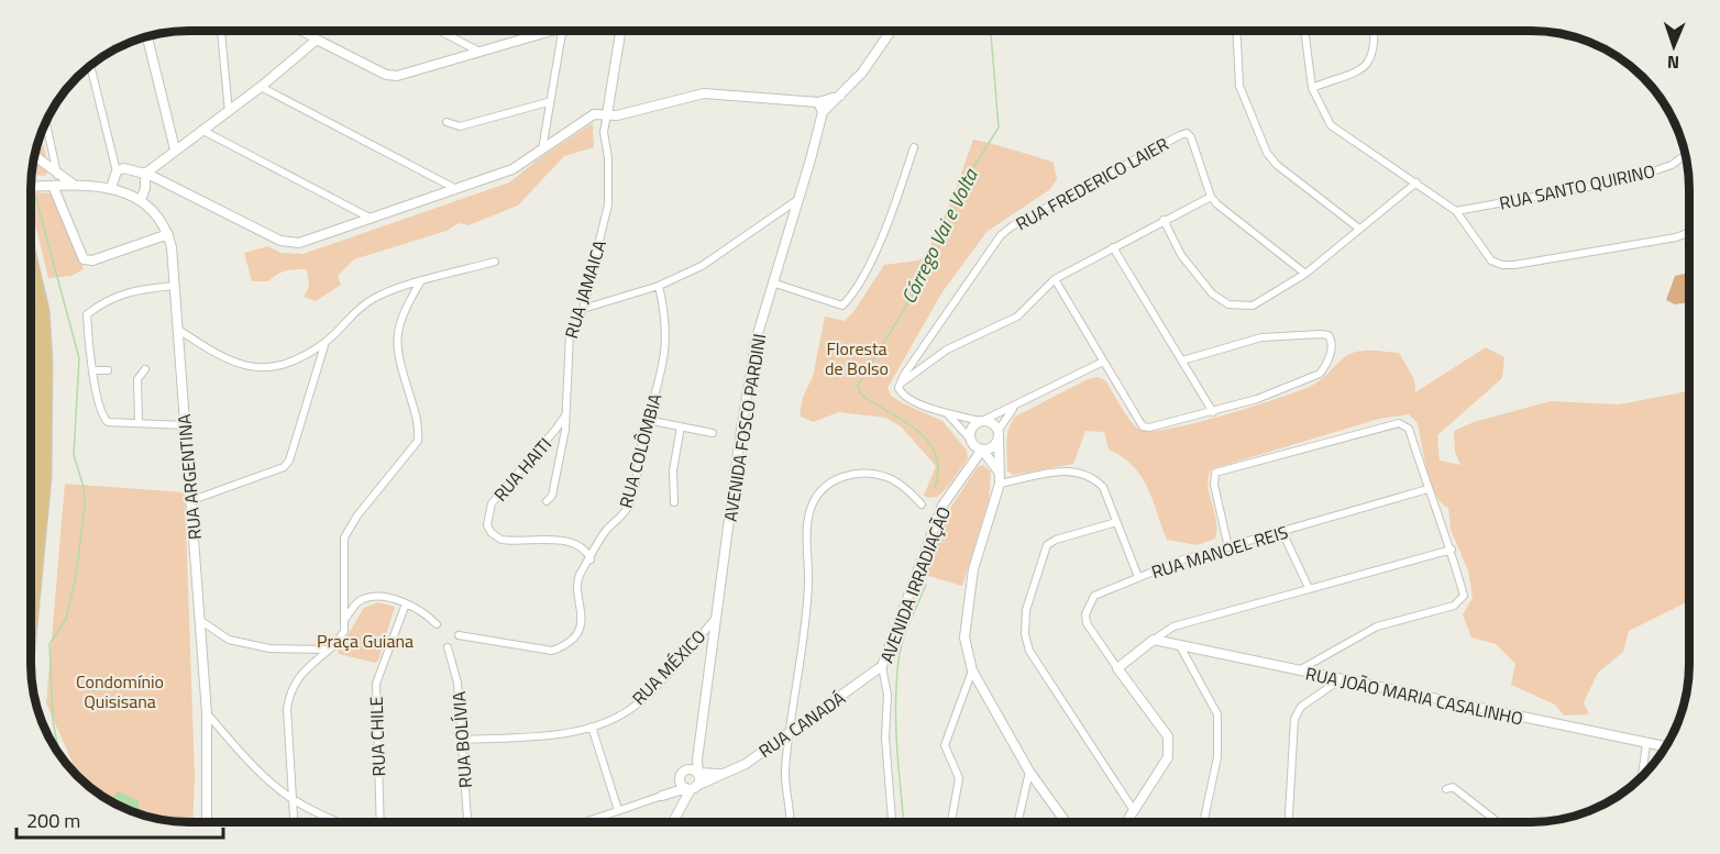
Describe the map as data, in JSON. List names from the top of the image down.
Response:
{
  "streets": {
    "street": [
      "RUA FREDERICO LAIER",
      "RUA SANTO QUIRINO",
      "RUA JAMAICA",
      "AVENIDA FOSCO PARDINI",
      "RUA COLÔMBIA",
      "RUA HAITI",
      "RUA ARGENTINA",
      "RUA MANOEL REIS",
      "AVENIDA IRRADIAÇÃO",
      "RUA MÉXICO",
      "RUA JOÃO MARIA CASALINHO",
      "RUA CANADÁ",
      "RUA CHILE",
      "RUA BOLÍVIA"
    ]
  },
  "crossings": [
    ["RUA JAMAICA", "RUA HAITI"],
    ["AVENIDA FOSCO PARDINI", "RUA MÉXICO"],
    ["AVENIDA FOSCO PARDINI", "RUA CANADÁ"],
    ["RUA COLÔMBIA", "RUA HAITI"],
    ["AVENIDA IRRADIAÇÃO", "RUA CANADÁ"],
    ["RUA MÉXICO", "RUA BOLÍVIA"]
  ],
  "water": ["Córrego Vai e Volta"],
  "parks": ["Floresta de Bolso", "Praça Guiana", "Condomínio Quisisana"],
  "scale_bar": "200 m",
  "north": "bottom"
}
